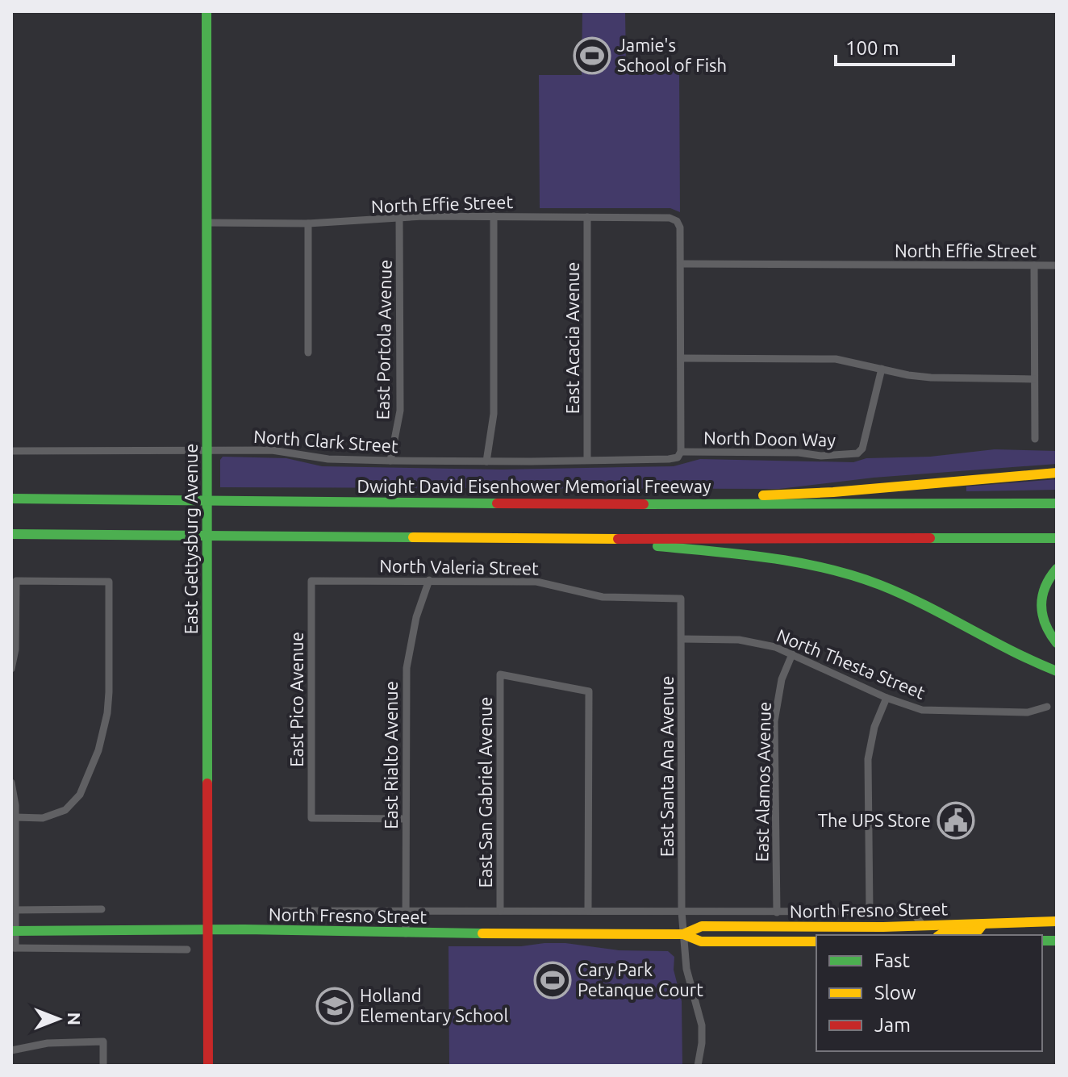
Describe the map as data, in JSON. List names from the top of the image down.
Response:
{
  "streets": {
    "main road": ["Dwight David Eisenhower Memorial Freeway", "East Gettysburg Avenue", "North Fresno Street"],
    "street": [
      "North Effie Street",
      "East Acacia Avenue",
      "East Portola Avenue",
      "North Doon Way",
      "North Clark Street",
      "North Valeria Street",
      "North Thesta Street",
      "East Pico Avenue",
      "East Rialto Avenue",
      "East Santa Ana Avenue",
      "East Alamos Avenue",
      "East San Gabriel Avenue"
    ]
  },
  "crossings": [
    ["North Effie Street", "East Acacia Avenue"],
    ["North Effie Street", "East Portola Avenue"],
    ["North Effie Street", "East Gettysburg Avenue"],
    ["East Acacia Avenue", "North Clark Street"],
    ["East Portola Avenue", "North Clark Street"],
    ["North Doon Way", "North Clark Street"],
    ["North Clark Street", "East Gettysburg Avenue"],
    ["East Gettysburg Avenue", "North Fresno Street"],
    ["North Valeria Street", "East Pico Avenue"],
    ["North Valeria Street", "East Rialto Avenue"],
    ["North Valeria Street", "East Santa Ana Avenue"],
    ["North Thesta Street", "East Santa Ana Avenue"],
    ["North Thesta Street", "East Alamos Avenue"],
    ["East Pico Avenue", "East Rialto Avenue"],
    ["East Rialto Avenue", "North Fresno Street"],
    ["East Santa Ana Avenue", "North Fresno Street"]
  ],
  "places": {
    "sports": ["Jamie's School of Fish", "Cary Park Petanque Court"],
    "public building": ["The UPS Store"],
    "school or university": ["Holland Elementary School"]
  },
  "legend": ["Fast", "Slow", "Jam"],
  "scale_bar": "100 m",
  "north": "right"
}
